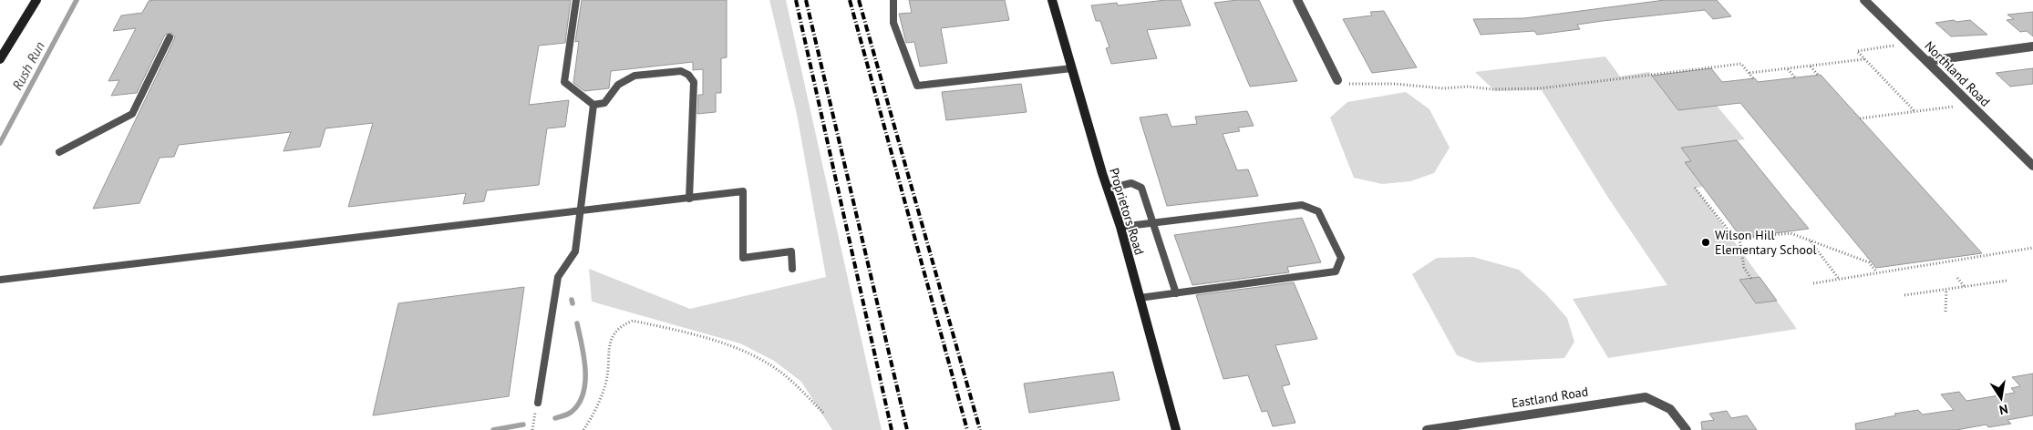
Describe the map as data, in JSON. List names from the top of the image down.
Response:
{
  "streets": {
    "street": ["Northland Road", "Proprietors Road", "Eastland Road"]
  },
  "water": ["Rush Run"],
  "places": ["Wilson Hill Elementary School"],
  "north": "bottom"
}
